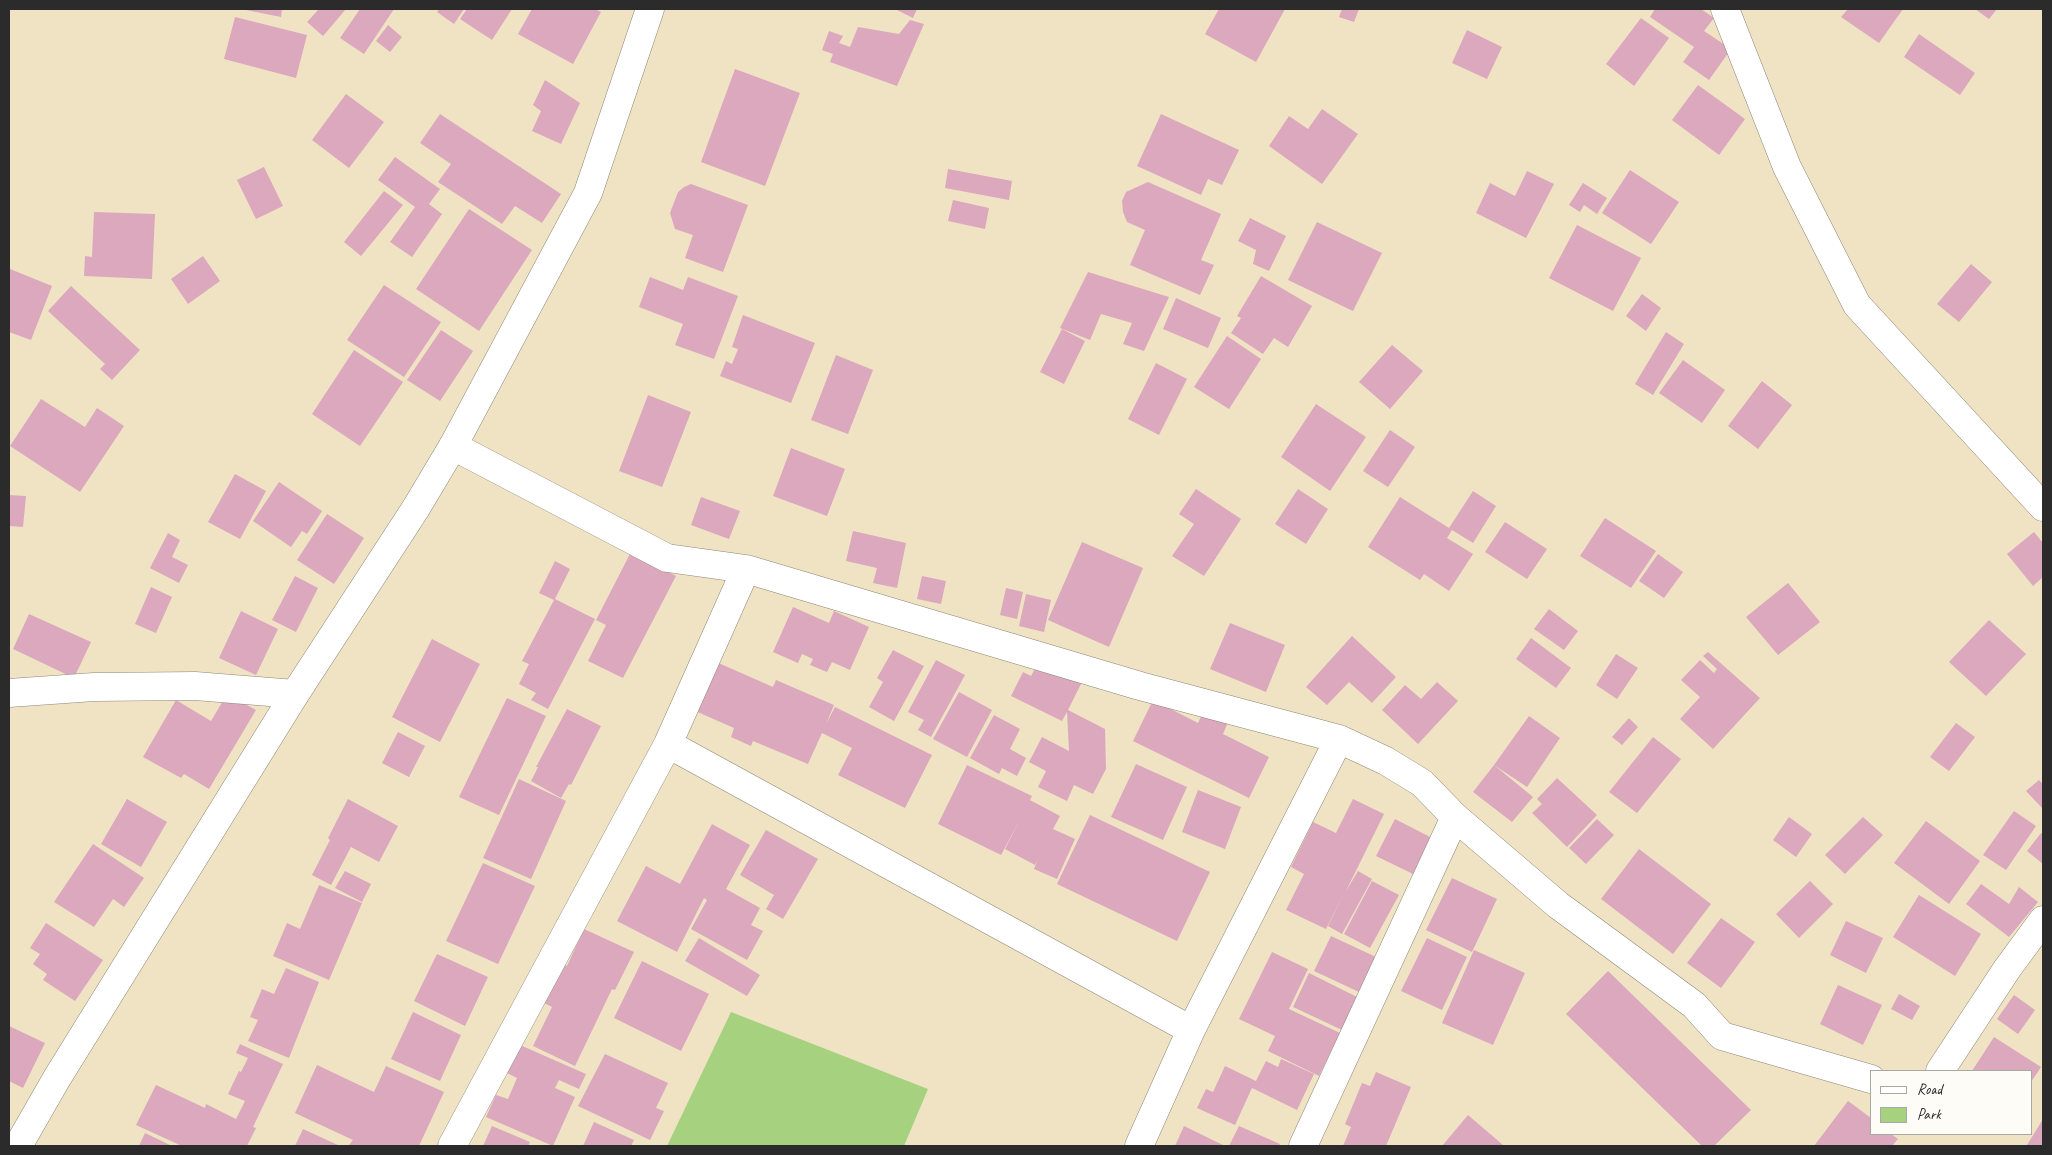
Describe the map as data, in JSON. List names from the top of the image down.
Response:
{
  "legend": ["Road", "Park"]
}
